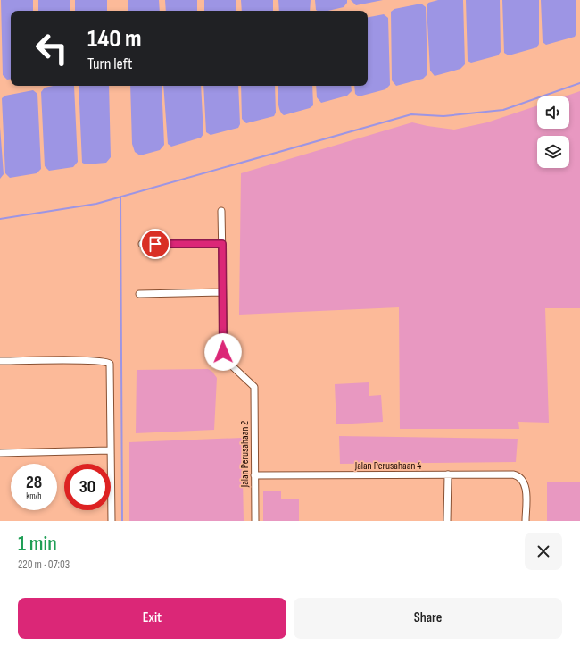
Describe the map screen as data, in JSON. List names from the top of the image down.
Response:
{
  "streets": {
    "street": ["Jalan Perusahaan 2", "Jalan Perusahaan 4"]
  },
  "crossings": [
    ["Jalan Perusahaan 2", "Jalan Perusahaan 4"]
  ],
  "page": {
    "turn": ["140 m", "Turn left"],
    "speed": "28 km/h",
    "limit": "30",
    "heading": ["1 min", "220 m · 07:03"],
    "buttons": ["Exit", "Share"]
  }
}
